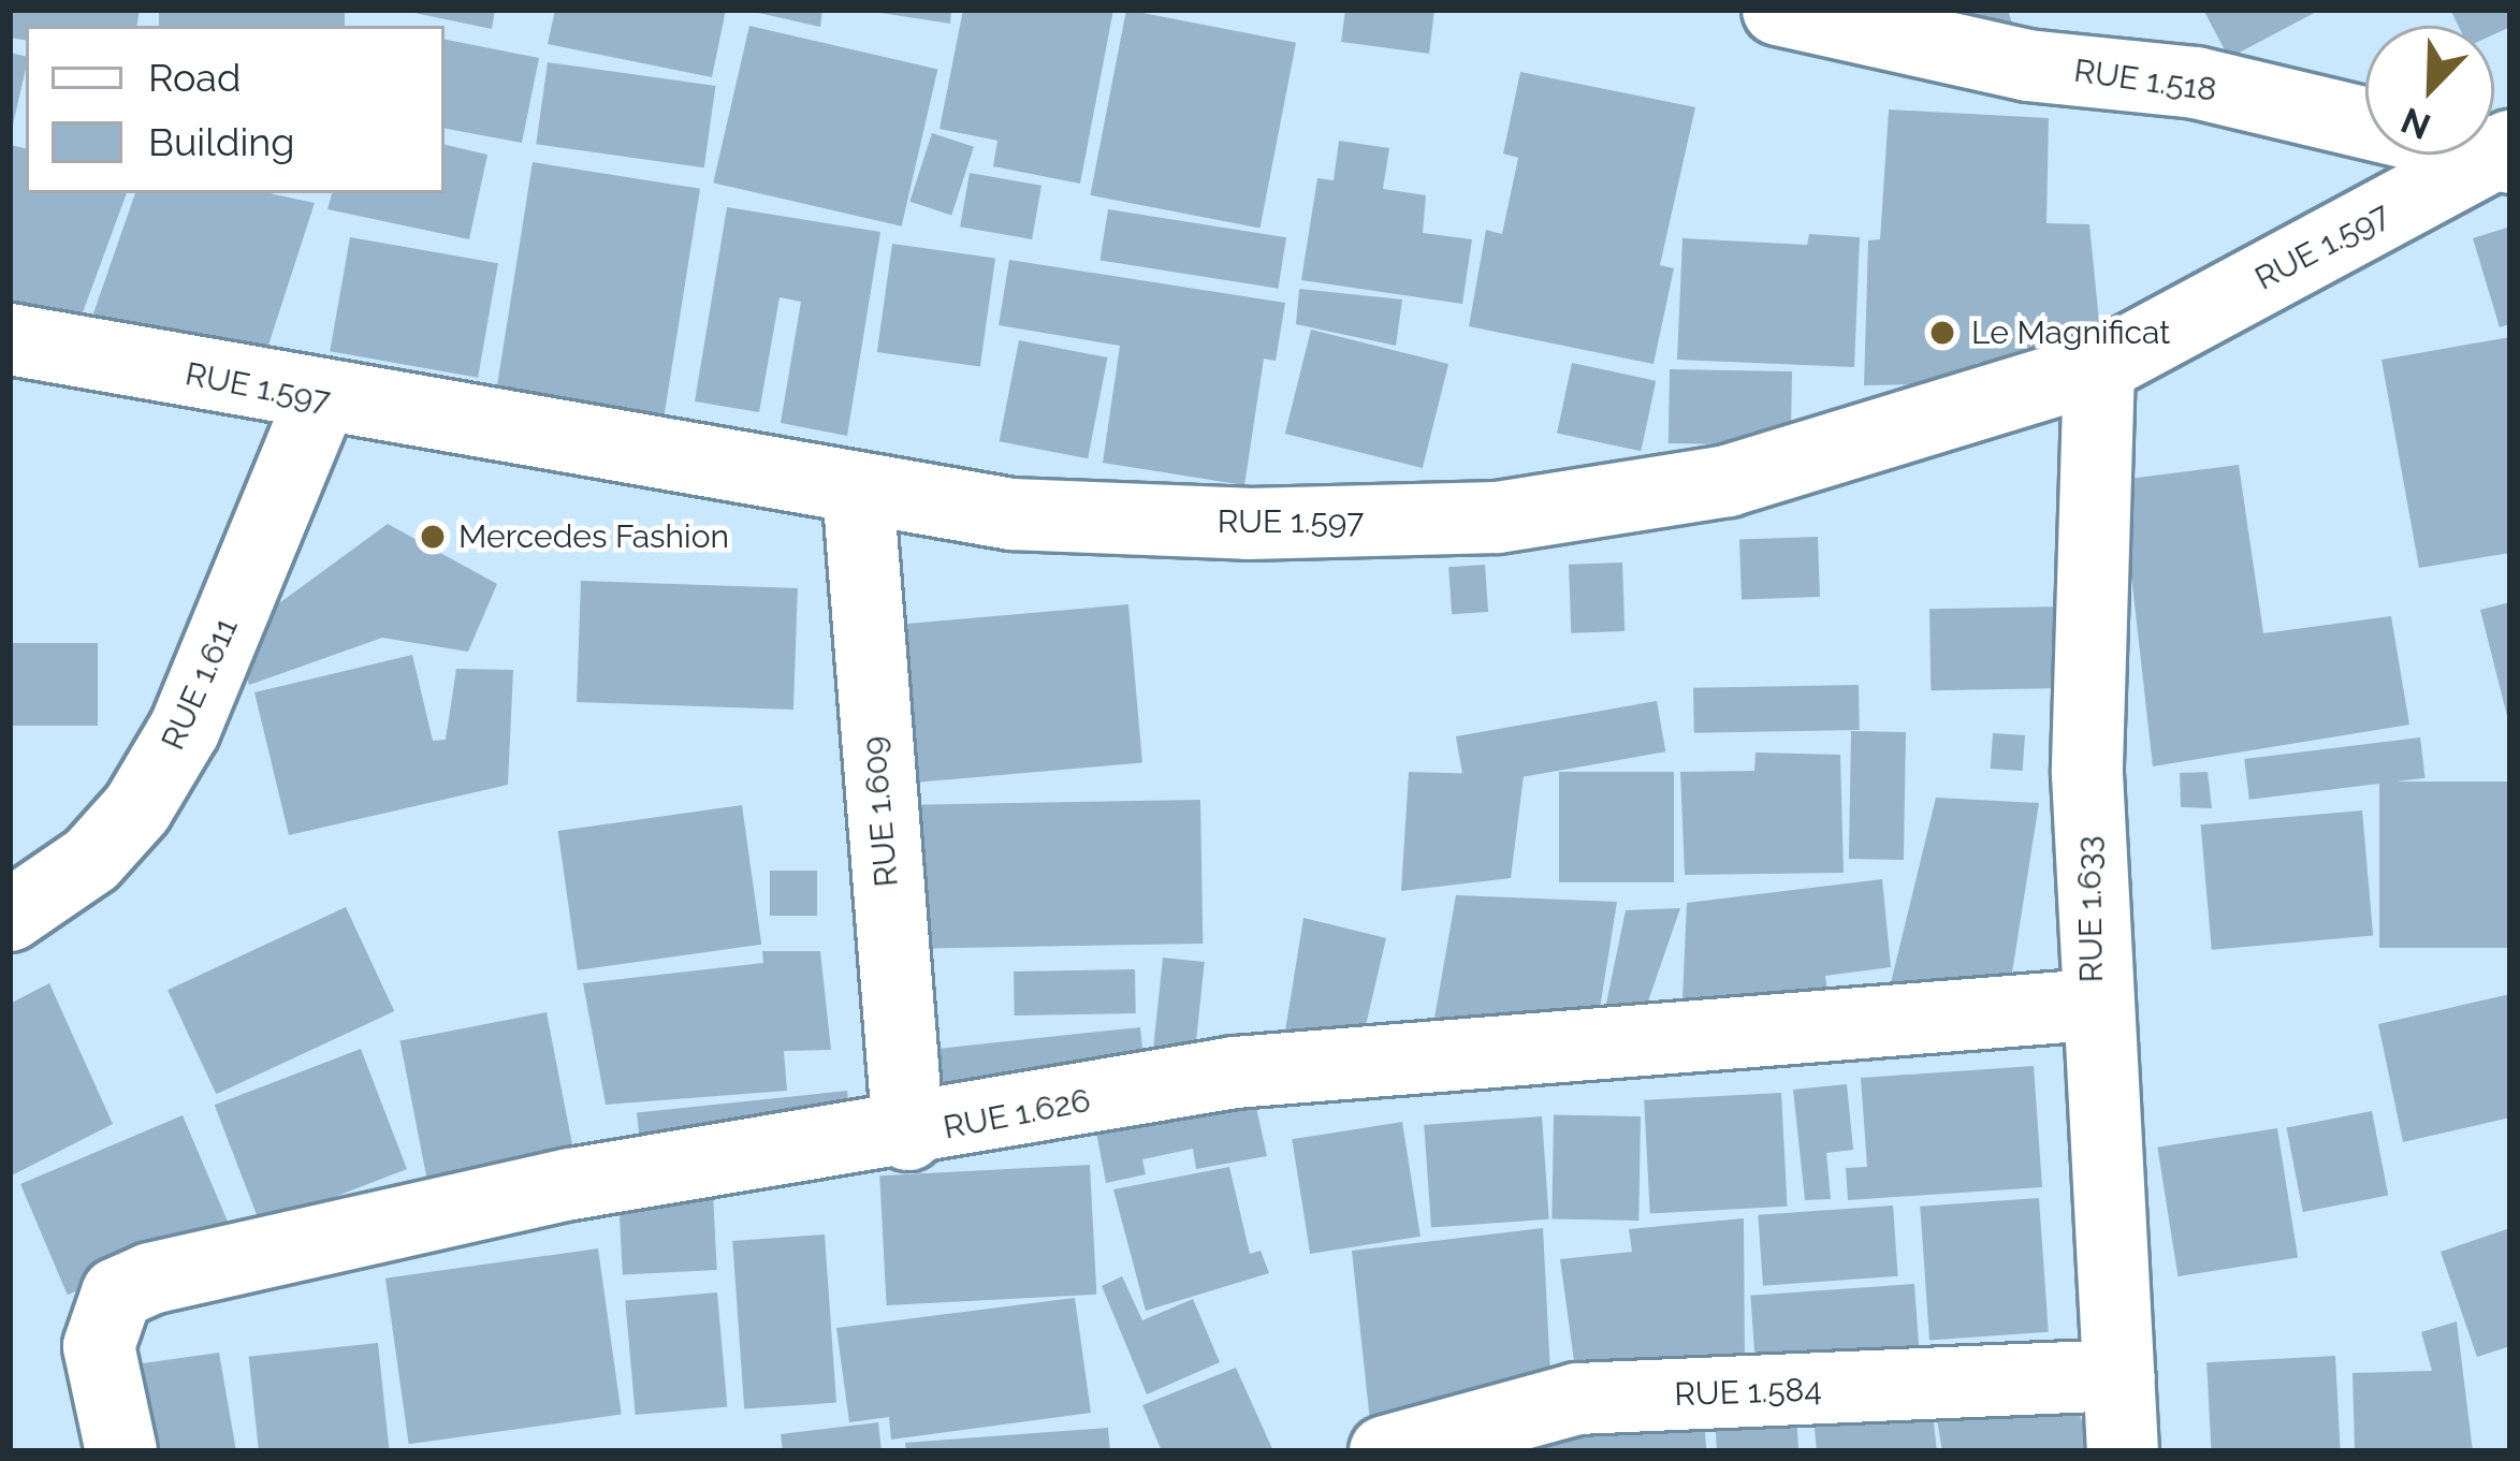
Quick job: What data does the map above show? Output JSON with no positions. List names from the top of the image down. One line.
{"streets":{"street":["RUE 1.518","RUE 1.597","RUE 1.611","RUE 1.609","RUE 1.633","RUE 1.626","RUE 1.584"]},"crossings":[["RUE 1.518","RUE 1.597"],["RUE 1.597","RUE 1.611"],["RUE 1.597","RUE 1.609"],["RUE 1.597","RUE 1.633"],["RUE 1.609","RUE 1.626"],["RUE 1.633","RUE 1.626"],["RUE 1.633","RUE 1.584"]],"places":["Le Magnificat","Mercedes Fashion"],"legend":["Road","Building"],"north":"bottom left"}
